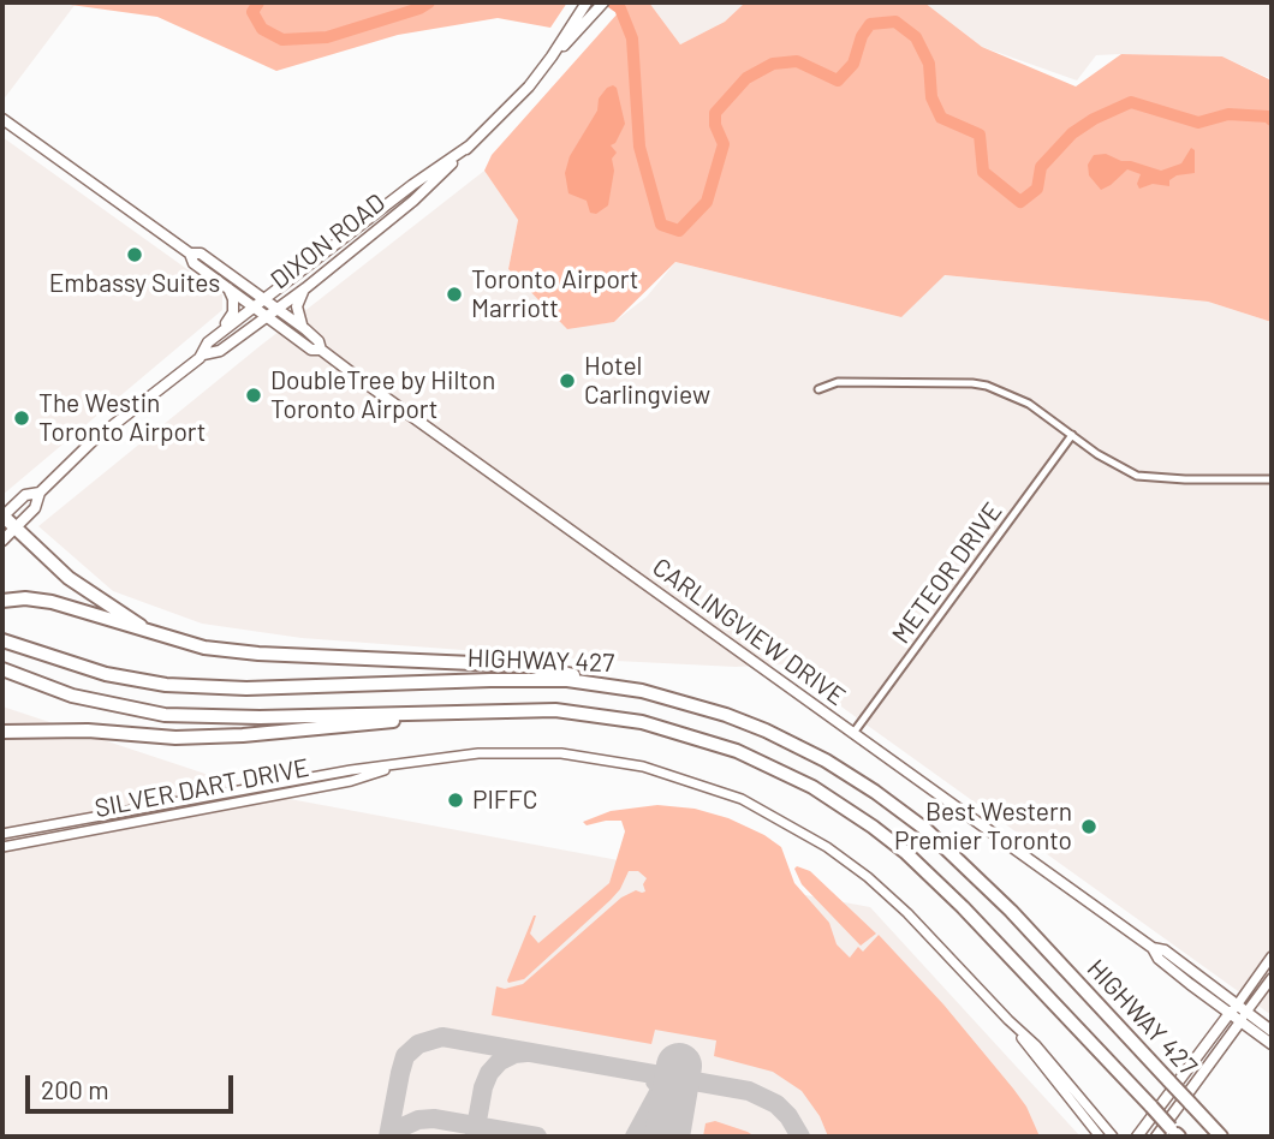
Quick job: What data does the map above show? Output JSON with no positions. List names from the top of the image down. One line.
{"streets":{"highway":["HIGHWAY 427"],"main road":["DIXON ROAD","CARLINGVIEW DRIVE"],"street":["METEOR DRIVE","SILVER DART DRIVE"]},"crossings":[["DIXON ROAD","CARLINGVIEW DRIVE"],["METEOR DRIVE","CARLINGVIEW DRIVE"]],"places":["Embassy Suites","Toronto Airport Marriott","Hotel Carlingview","DoubleTree by Hilton Toronto Airport","The Westin Toronto Airport","PIFFC","Best Western Premier Toronto"],"scale_bar":"200 m"}
